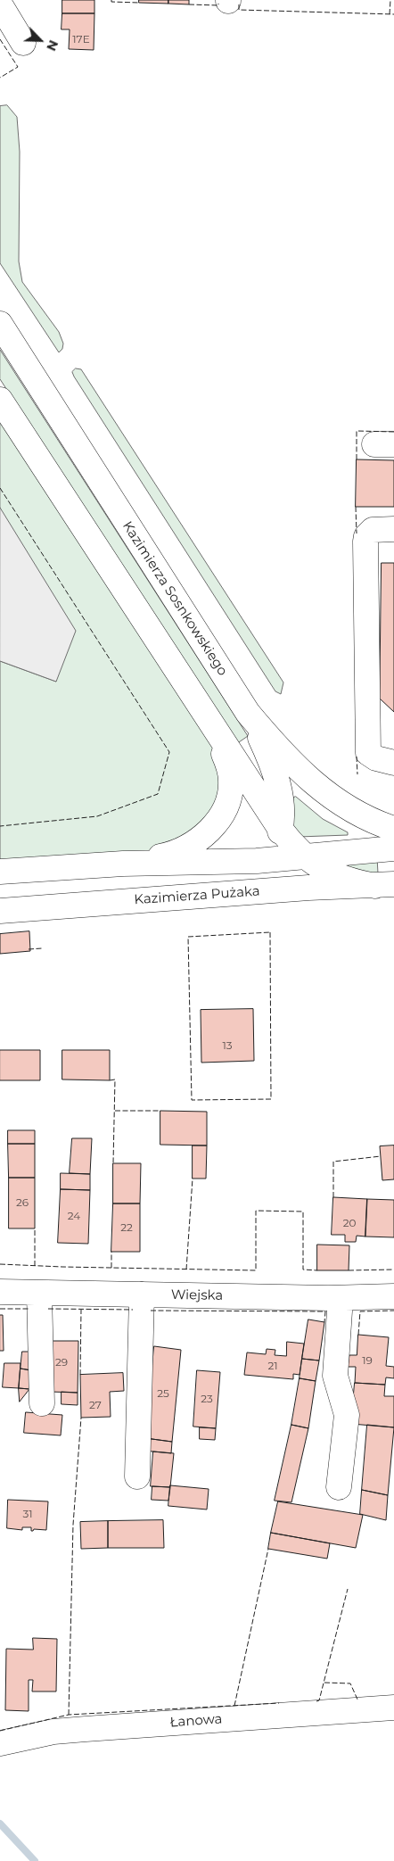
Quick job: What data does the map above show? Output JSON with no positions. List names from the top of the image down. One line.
{"streets":{"street":["Kazimierza Sosnkowskiego","Kazimierza Pużaka","Wiejska","Łanowa"]},"house_numbers":["17E","13","26","24","20","22","19","29","21","25","23","27","31"],"north":"bottom right"}
